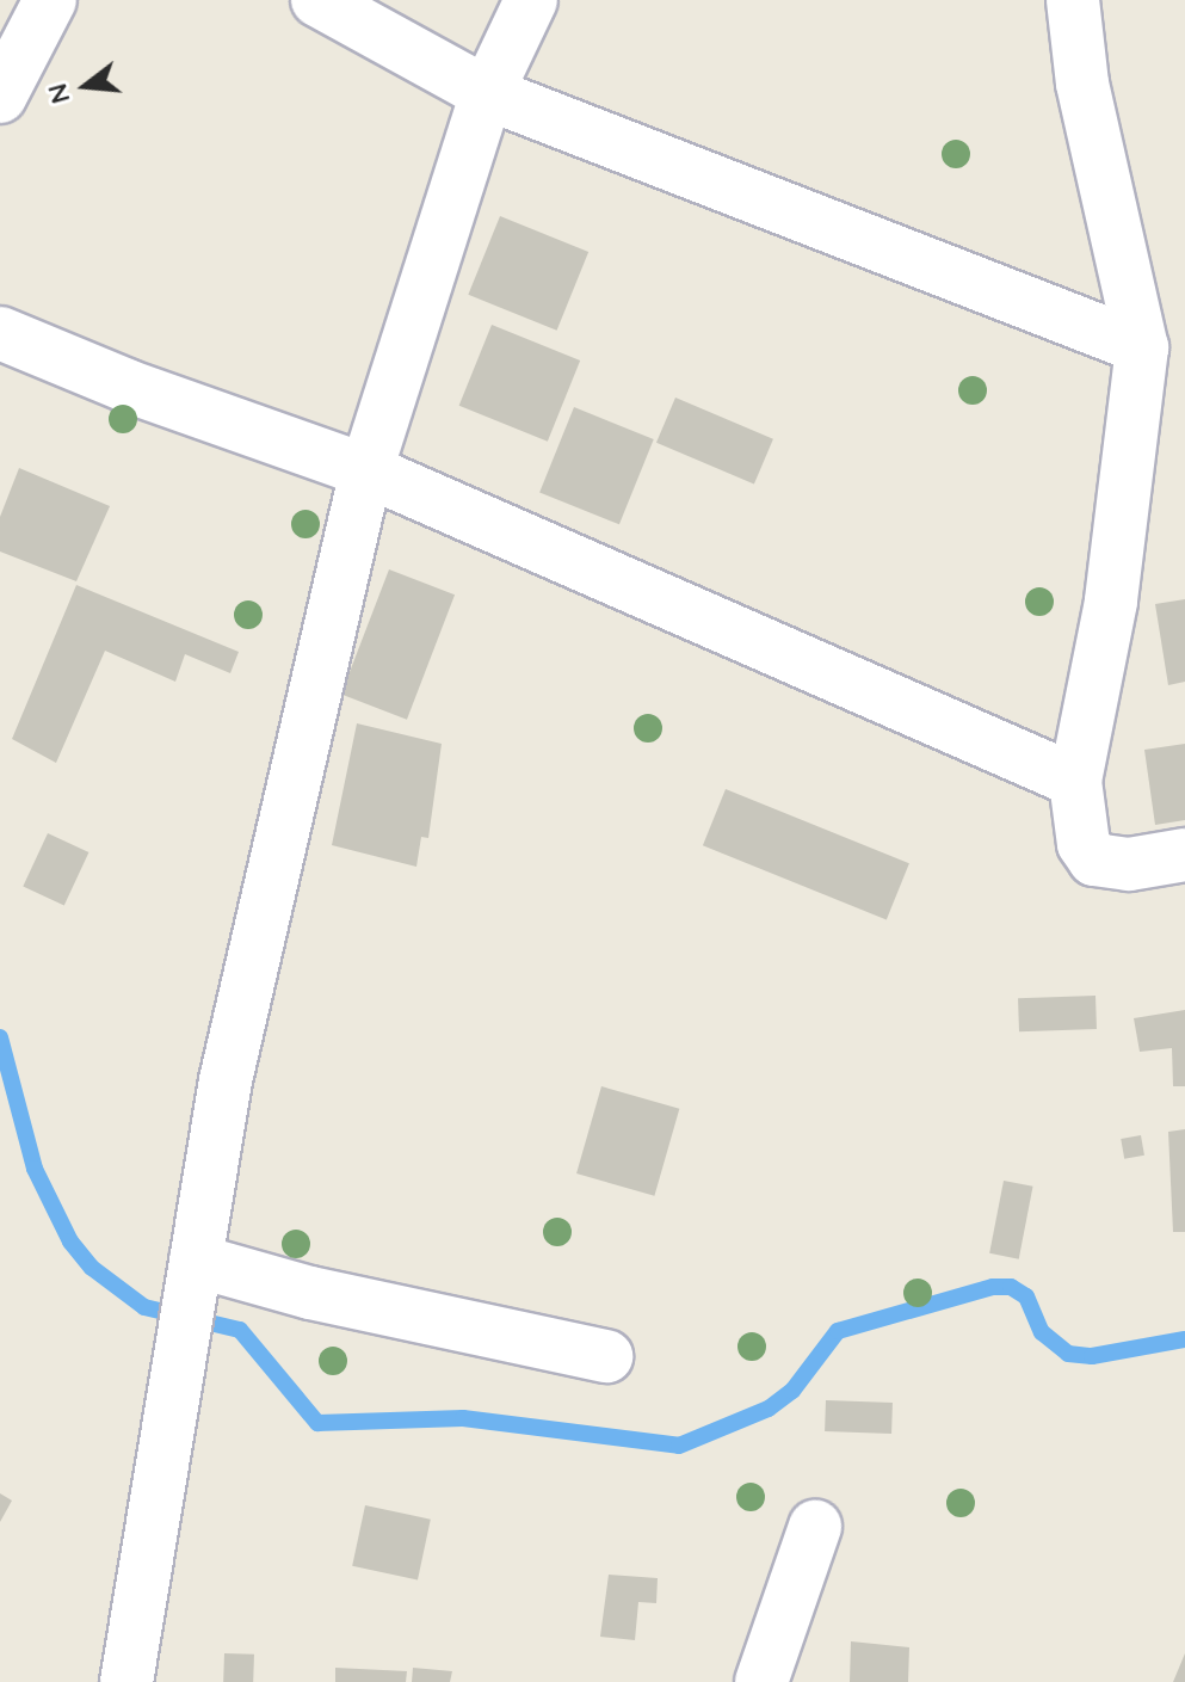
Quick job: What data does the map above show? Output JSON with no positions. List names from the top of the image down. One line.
{"north":"left"}
